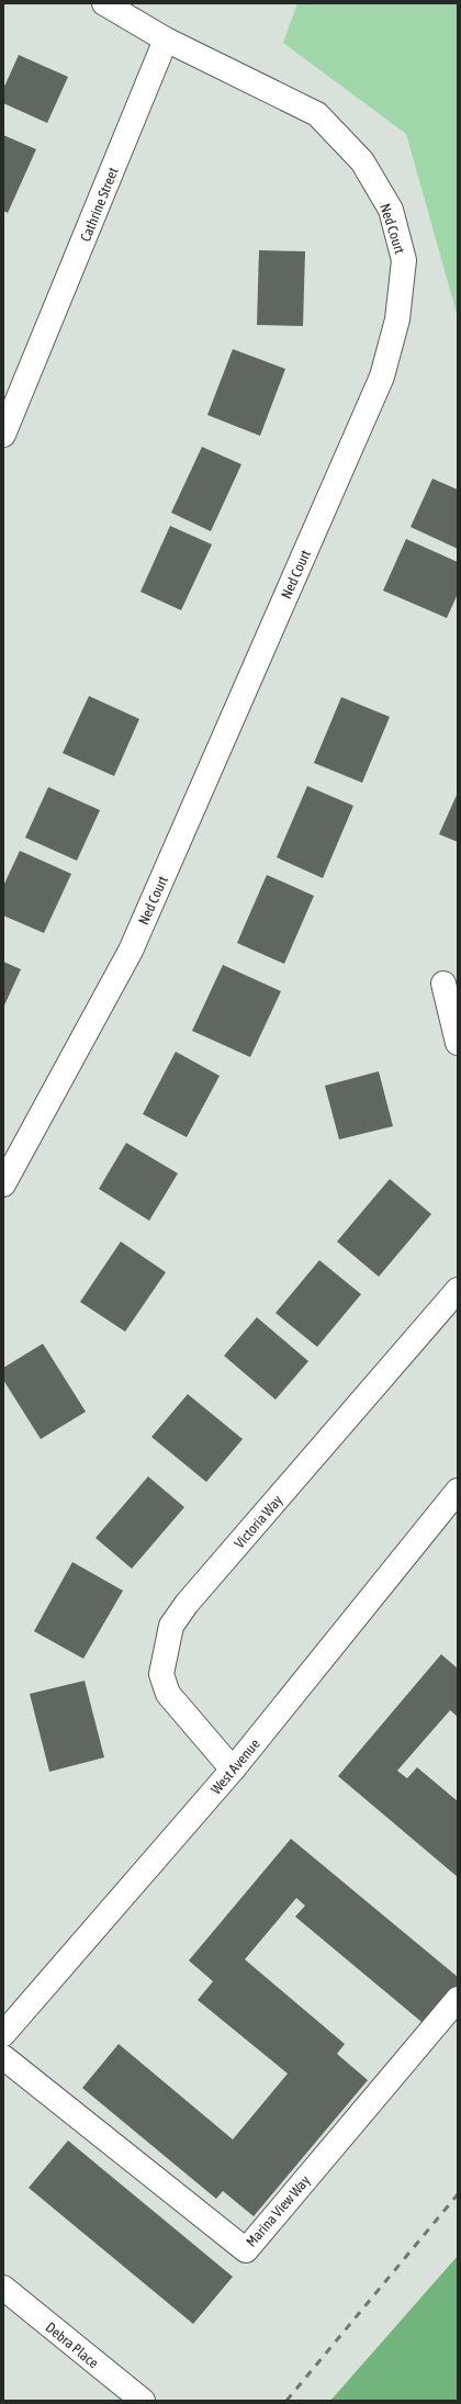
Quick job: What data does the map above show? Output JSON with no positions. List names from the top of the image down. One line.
{"streets":{"street":["Cathrine Street","Ned Court","Victoria Way","West Avenue","Marina View Way","Debra Place"]},"crossings":[["Cathrine Street","Ned Court"],["Victoria Way","West Avenue"]]}
